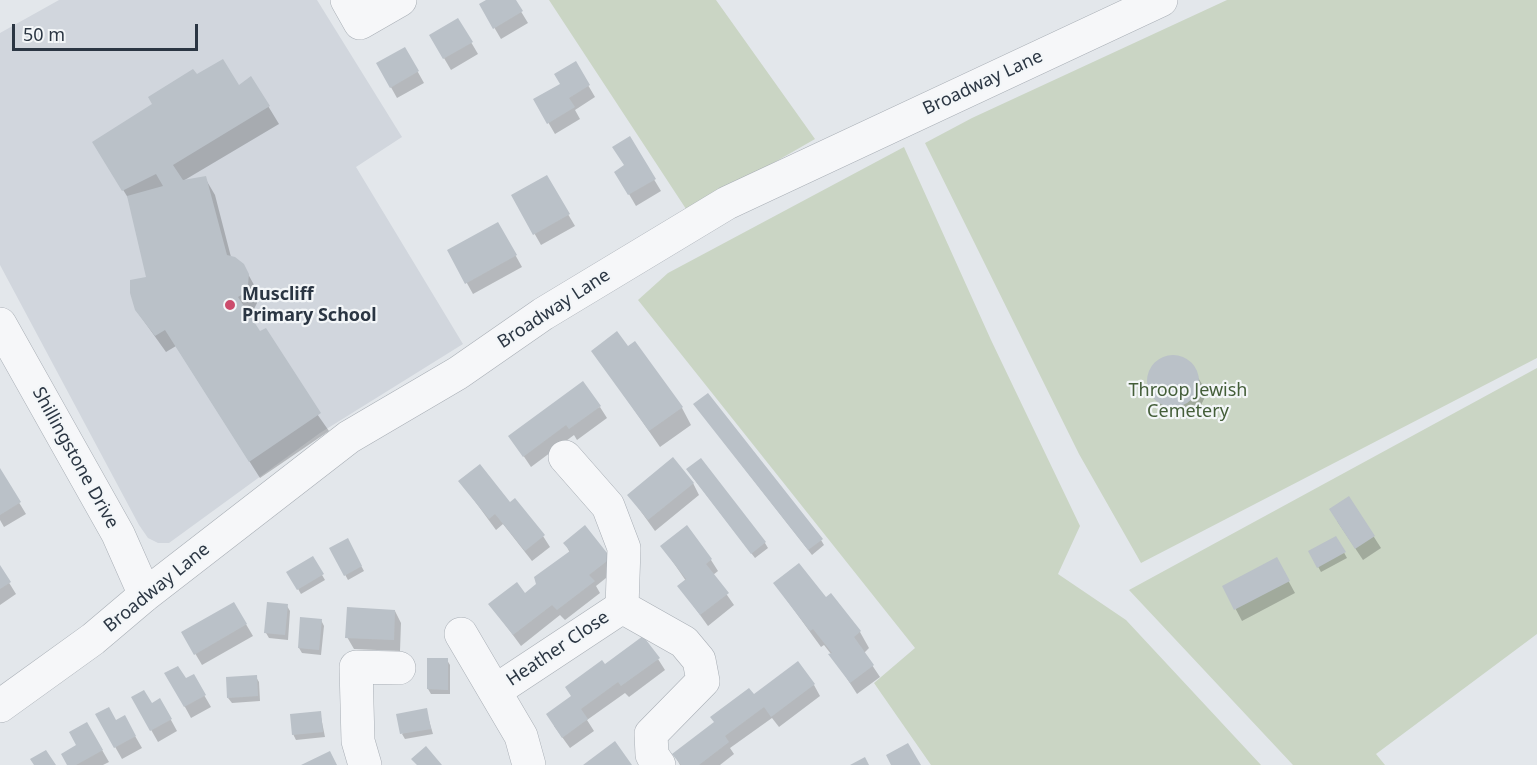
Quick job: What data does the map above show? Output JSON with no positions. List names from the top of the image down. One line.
{"streets":{"street":["Broadway Lane","Shillingstone Drive","Heather Close"]},"crossings":[["Broadway Lane","Shillingstone Drive"]],"parks":["Throop Jewish Cemetery"],"places":["Muscliff Primary School"],"scale_bar":"50 m"}
